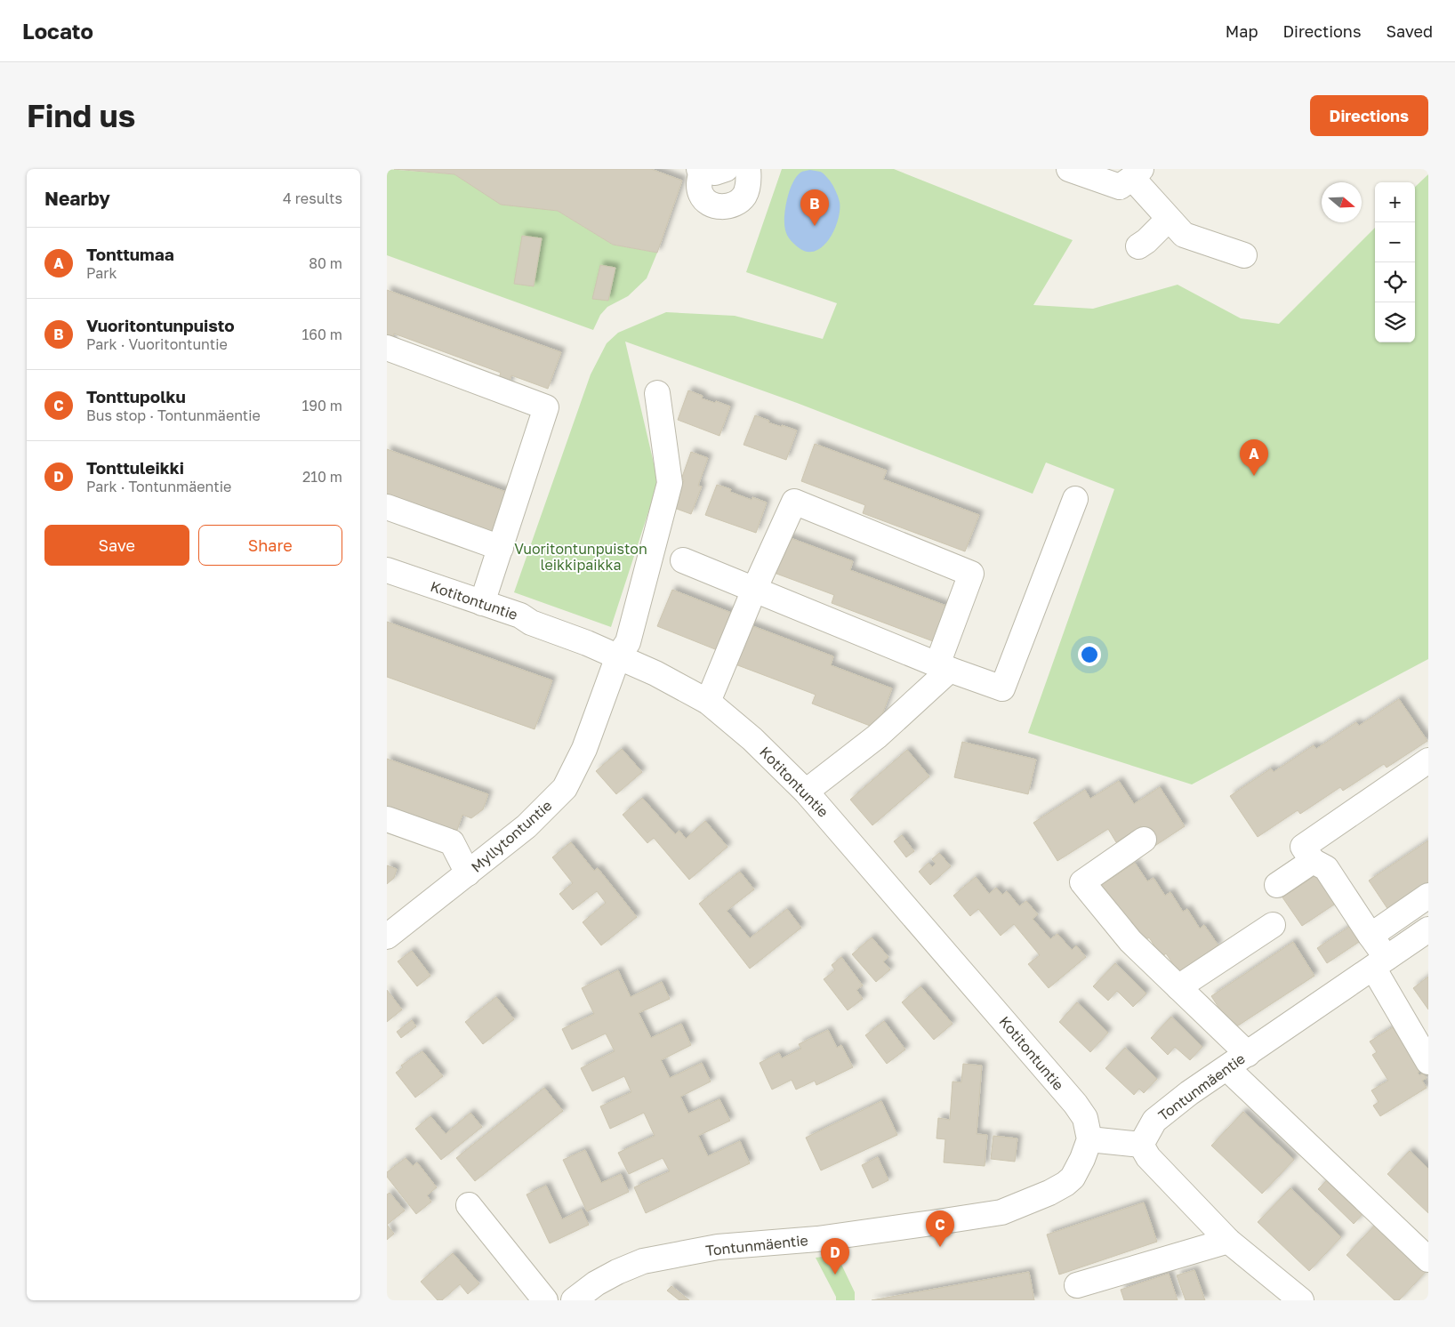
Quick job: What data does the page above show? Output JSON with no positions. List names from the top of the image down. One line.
{"streets":{"street":["Kotitontuntie","Myllytontuntie","Tontunmäentie"]},"crossings":[["Kotitontuntie","Myllytontuntie"],["Kotitontuntie","Tontunmäentie"]],"parks":["Vuoritontunpuiston leikkipaikka"],"north":"right","page":{"header":"Locato","nav":["Map","Directions","Saved"],"buttons":["Directions",["Save","Share"]],"title":"Find us","heading":["Nearby","4 results"],"map_buttons":["+","−"],"pins":["B","A","C","D"],"list":[{"mark":"A","name":"Tonttumaa","note":"Park","value":"80 m"},{"mark":"B","name":"Vuoritontunpuisto","note":"Park · Vuoritontuntie","value":"160 m"},{"mark":"C","name":"Tonttupolku","note":"Bus stop · Tontunmäentie","value":"190 m"},{"mark":"D","name":"Tonttuleikki","note":"Park · Tontunmäentie","value":"210 m"}]}}
